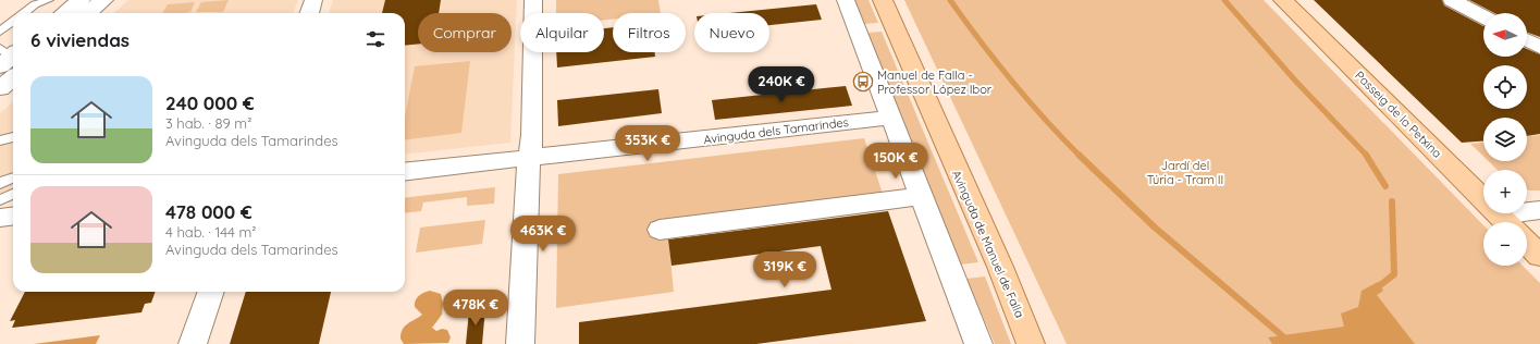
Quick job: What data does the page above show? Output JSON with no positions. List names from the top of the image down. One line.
{"streets":{"main road":["Passeig de la Petxina","Avinguda de Manuel de Falla"],"street":["Avinguda dels Tamarindes"]},"parks":["Jardí del Túria - Tram II"],"places":{"bus stop":["Manuel de Falla - Professor López Ibor"]},"north":"left","page":{"map_buttons":["+","−"],"chip":["Comprar","Alquilar","Filtros","Nuevo"],"heading":"6 viviendas","list":[{"name":"240 000 €","note":"3 hab. · 89 m² · Avinguda dels Tamarindes"},{"name":"478 000 €","note":"4 hab. · 144 m² · Avinguda dels Tamarindes"}],"price":["240K €","353K €","150K €","463K €","319K €","478K €"]}}
